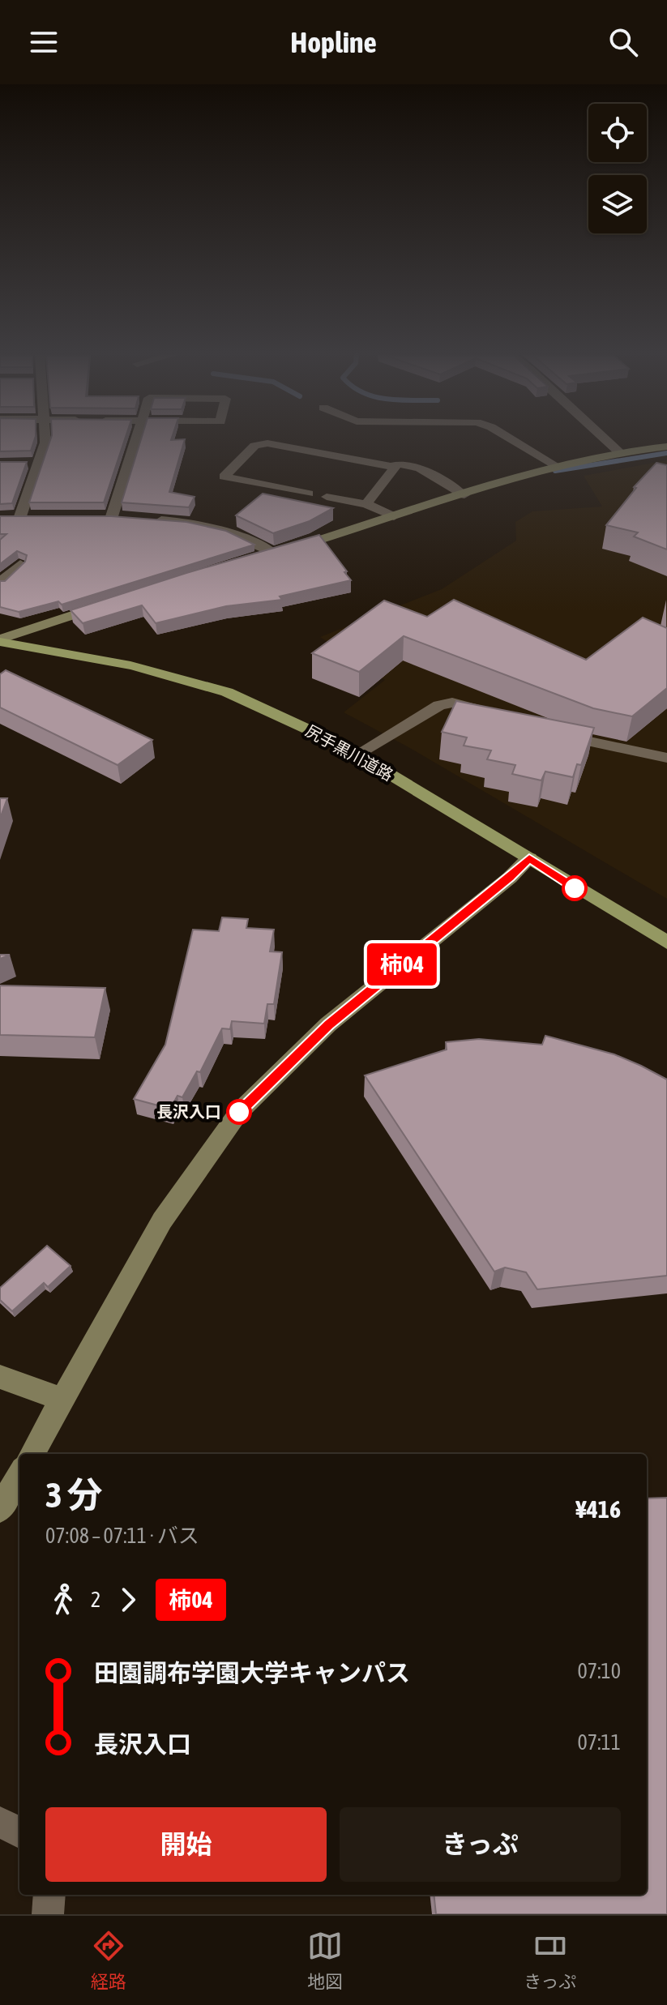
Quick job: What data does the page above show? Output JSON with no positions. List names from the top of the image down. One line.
{"streets":{"main road":["尻手黒川道路"]},"places":["長沢入口"],"lines":["bus line 柿04"],"page":{"header":"Hopline","on_map":"柿04","heading":["3 分","07:08 – 07:11 · バス","¥416"],"legs":["2","柿04"],"list":[{"name":"田園調布学園大学キャンパス","value":"07:10"},{"name":"長沢入口","value":"07:11"}],"buttons":["開始","きっぷ"],"tabs":["経路","地図","きっぷ"]}}
